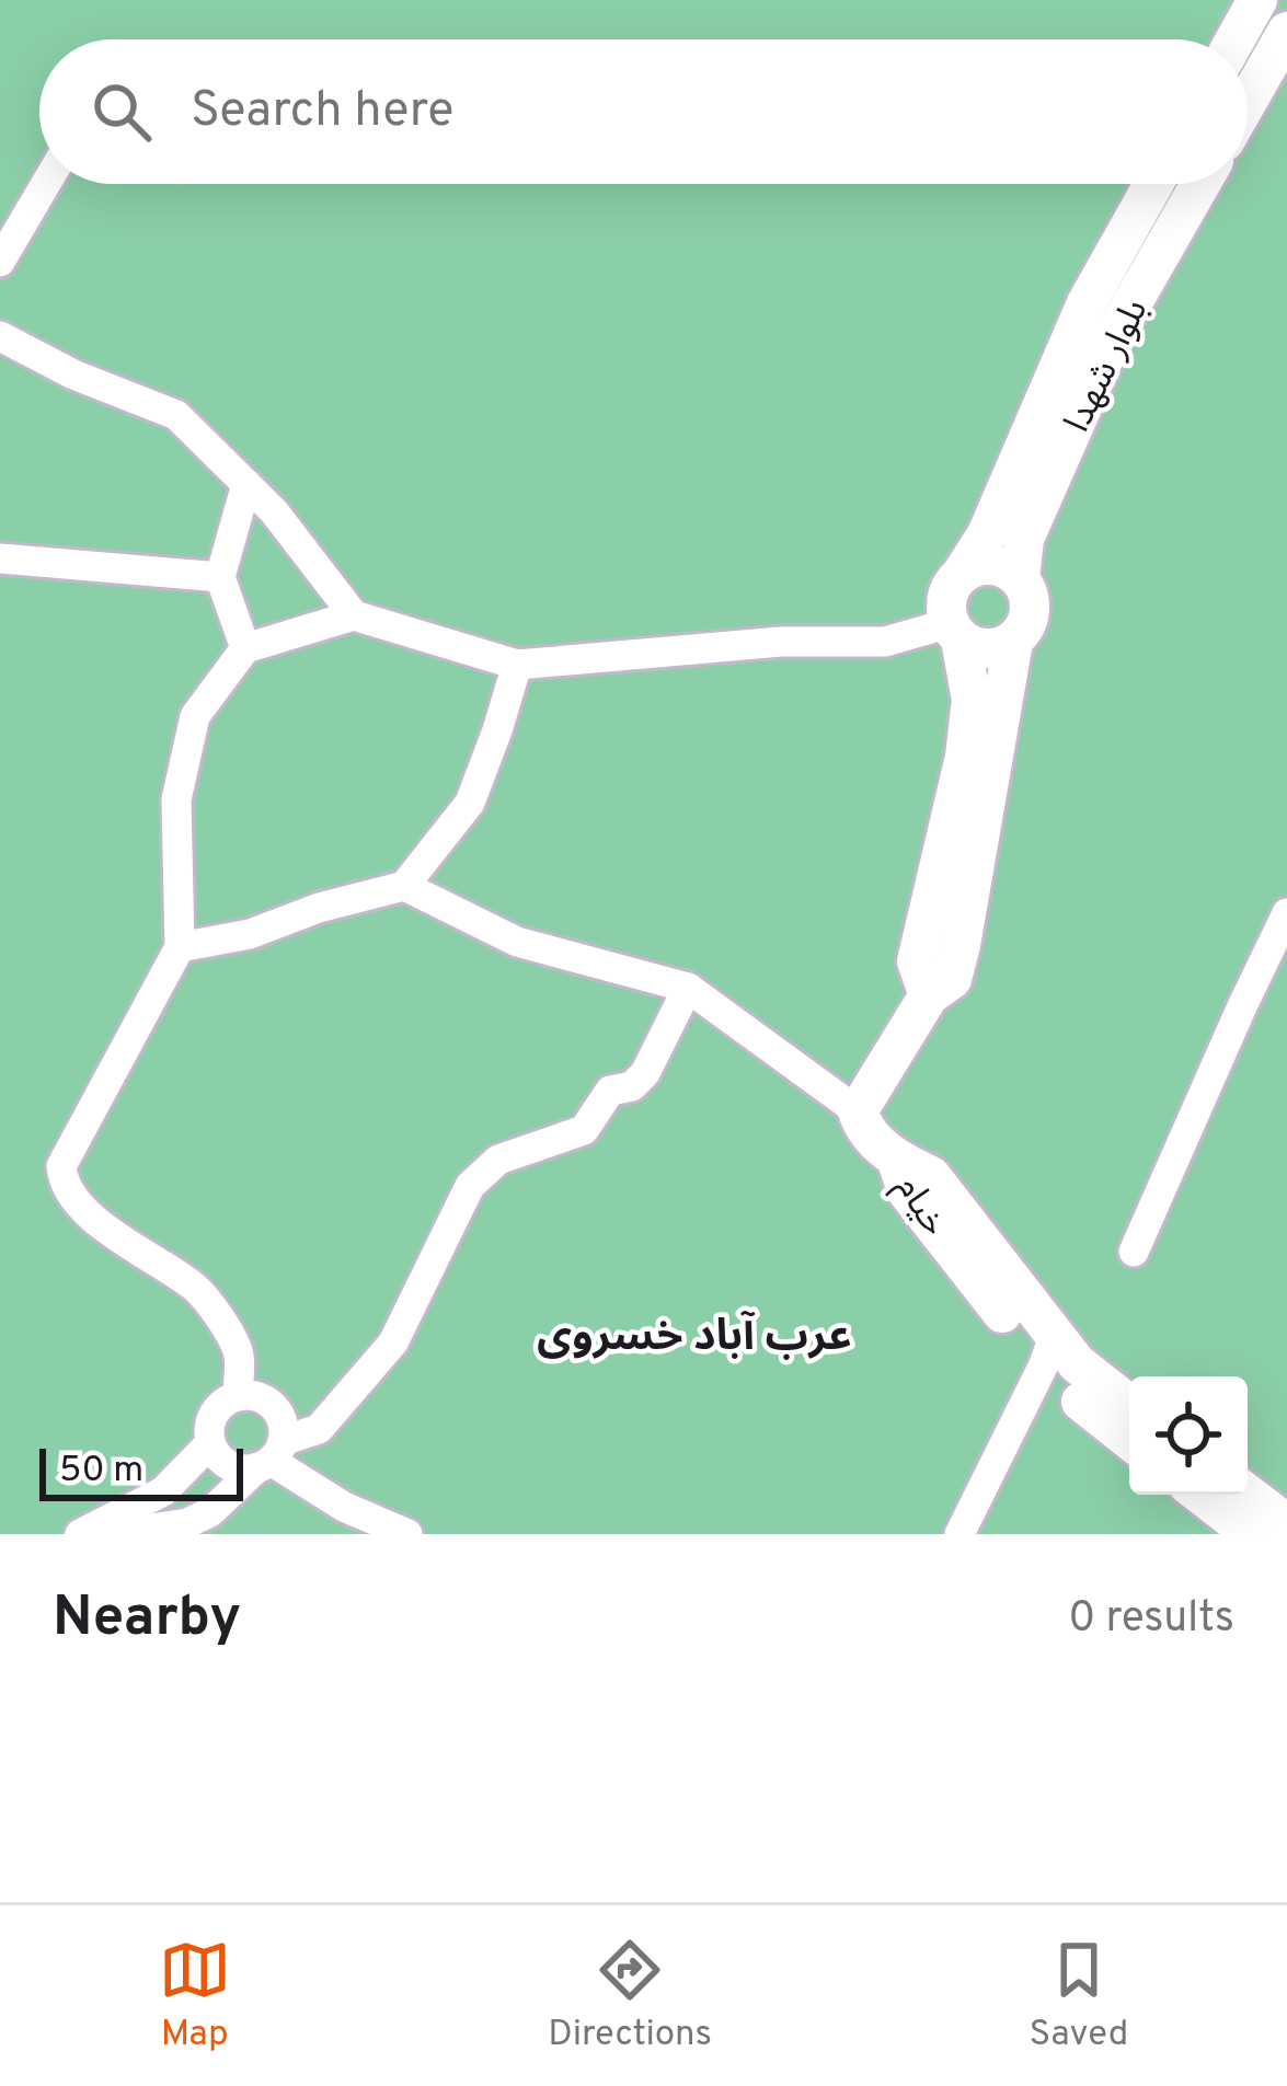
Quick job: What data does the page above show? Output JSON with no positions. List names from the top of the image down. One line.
{"streets":{"street":["بلوار شهدا","خیام"]},"districts":["عرب آباد خسروی"],"scale_bar":"50 m","page":{"search":"Search here","scale":"50 m","heading":["Nearby","0 results"],"nav":["Map","Directions","Saved"]}}
